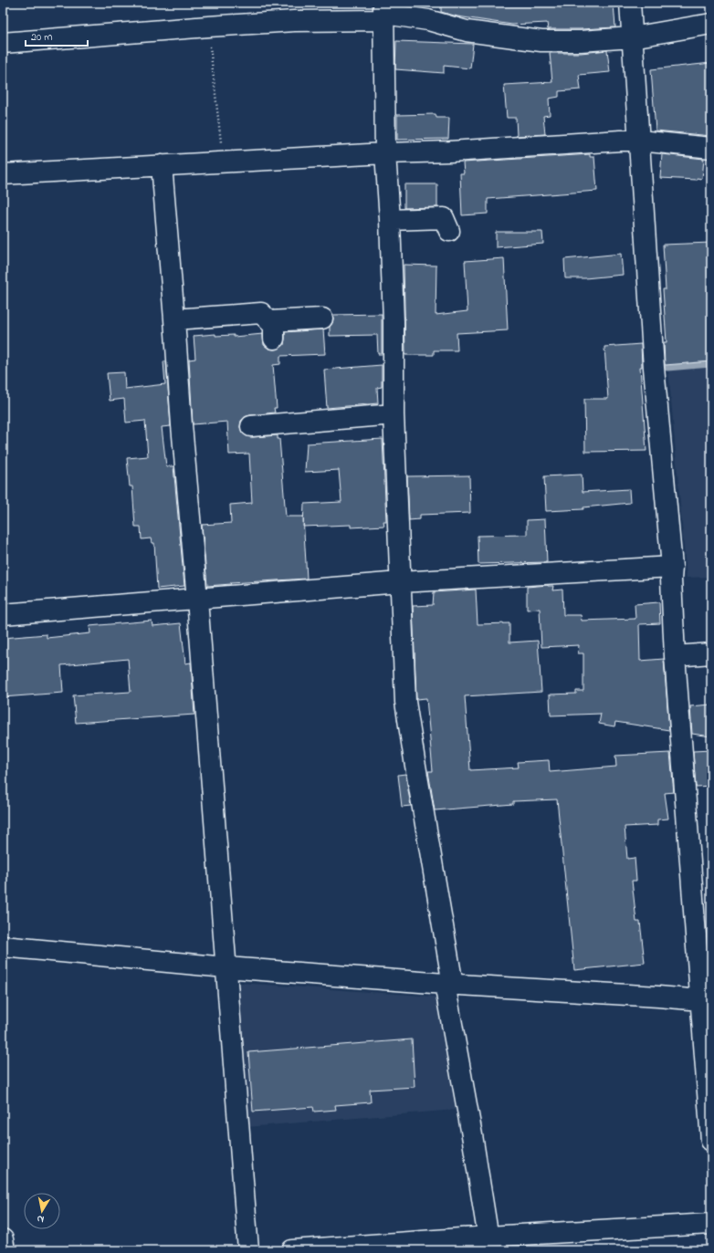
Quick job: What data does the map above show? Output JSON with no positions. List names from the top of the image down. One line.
{"scale_bar":"20 m","north":"bottom"}
